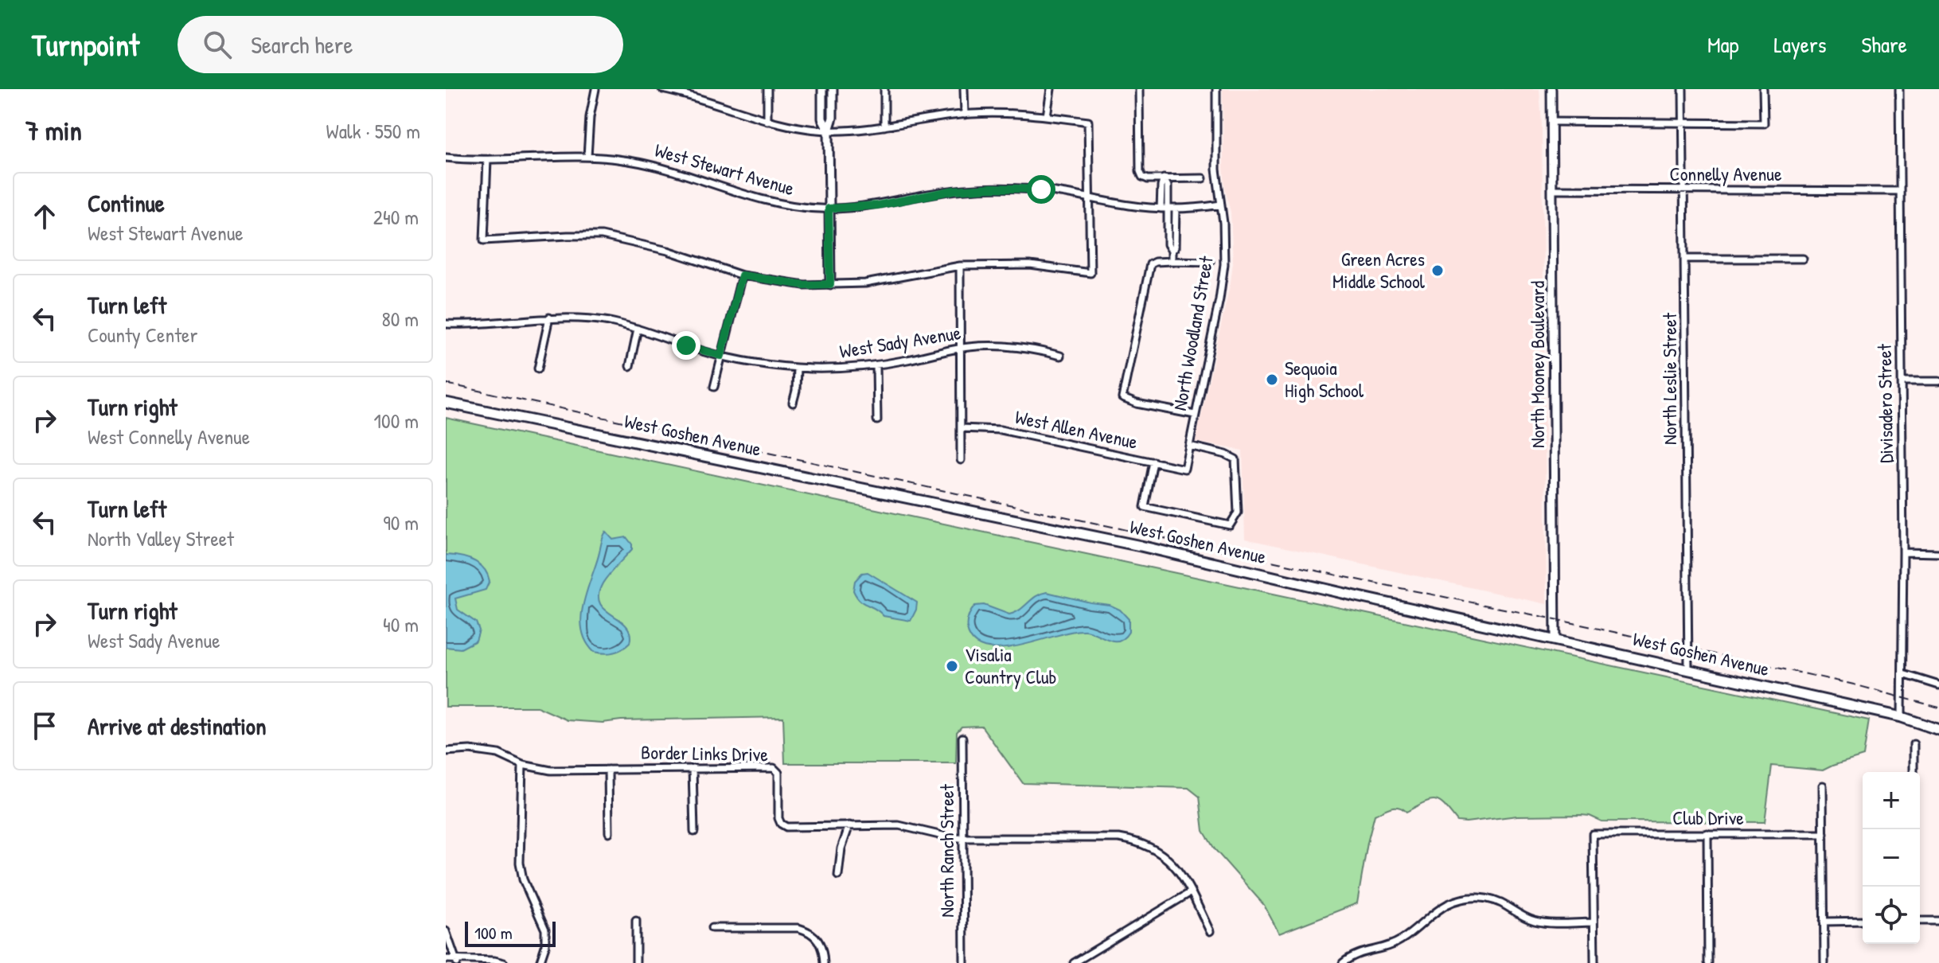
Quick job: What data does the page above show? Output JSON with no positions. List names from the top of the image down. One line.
{"streets":{"main road":["West Goshen Avenue"],"street":["West Stewart Avenue","Connelly Avenue","North Woodland Street","West Sady Avenue","North Mooney Boulevard","North Leslie Street","Divisadero Street","West Allen Avenue","Border Links Drive","Club Drive","North Ranch Street"]},"crossings":[["West Stewart Avenue","North Woodland Street"],["Connelly Avenue","North Mooney Boulevard"],["Connelly Avenue","North Leslie Street"],["Connelly Avenue","Divisadero Street"],["North Woodland Street","West Allen Avenue"],["North Mooney Boulevard","West Goshen Avenue"],["North Leslie Street","West Goshen Avenue"],["Divisadero Street","West Goshen Avenue"],["Border Links Drive","North Ranch Street"]],"places":["Green Acres Middle School","Sequoia High School","Visalia Country Club"],"scale_bar":"100 m","page":{"header":"Turnpoint","search":"Search here","nav":["Map","Layers","Share"],"heading":["7 min","Walk · 550 m"],"list":[["Continue","West Stewart Avenue","240 m"],["Turn left","County Center","80 m"],["Turn right","West Connelly Avenue","100 m"],["Turn left","North Valley Street","90 m"],["Turn right","West Sady Avenue","40 m"],"Arrive at destination"],"map_buttons":["+","−"],"scale":"100 m"}}
